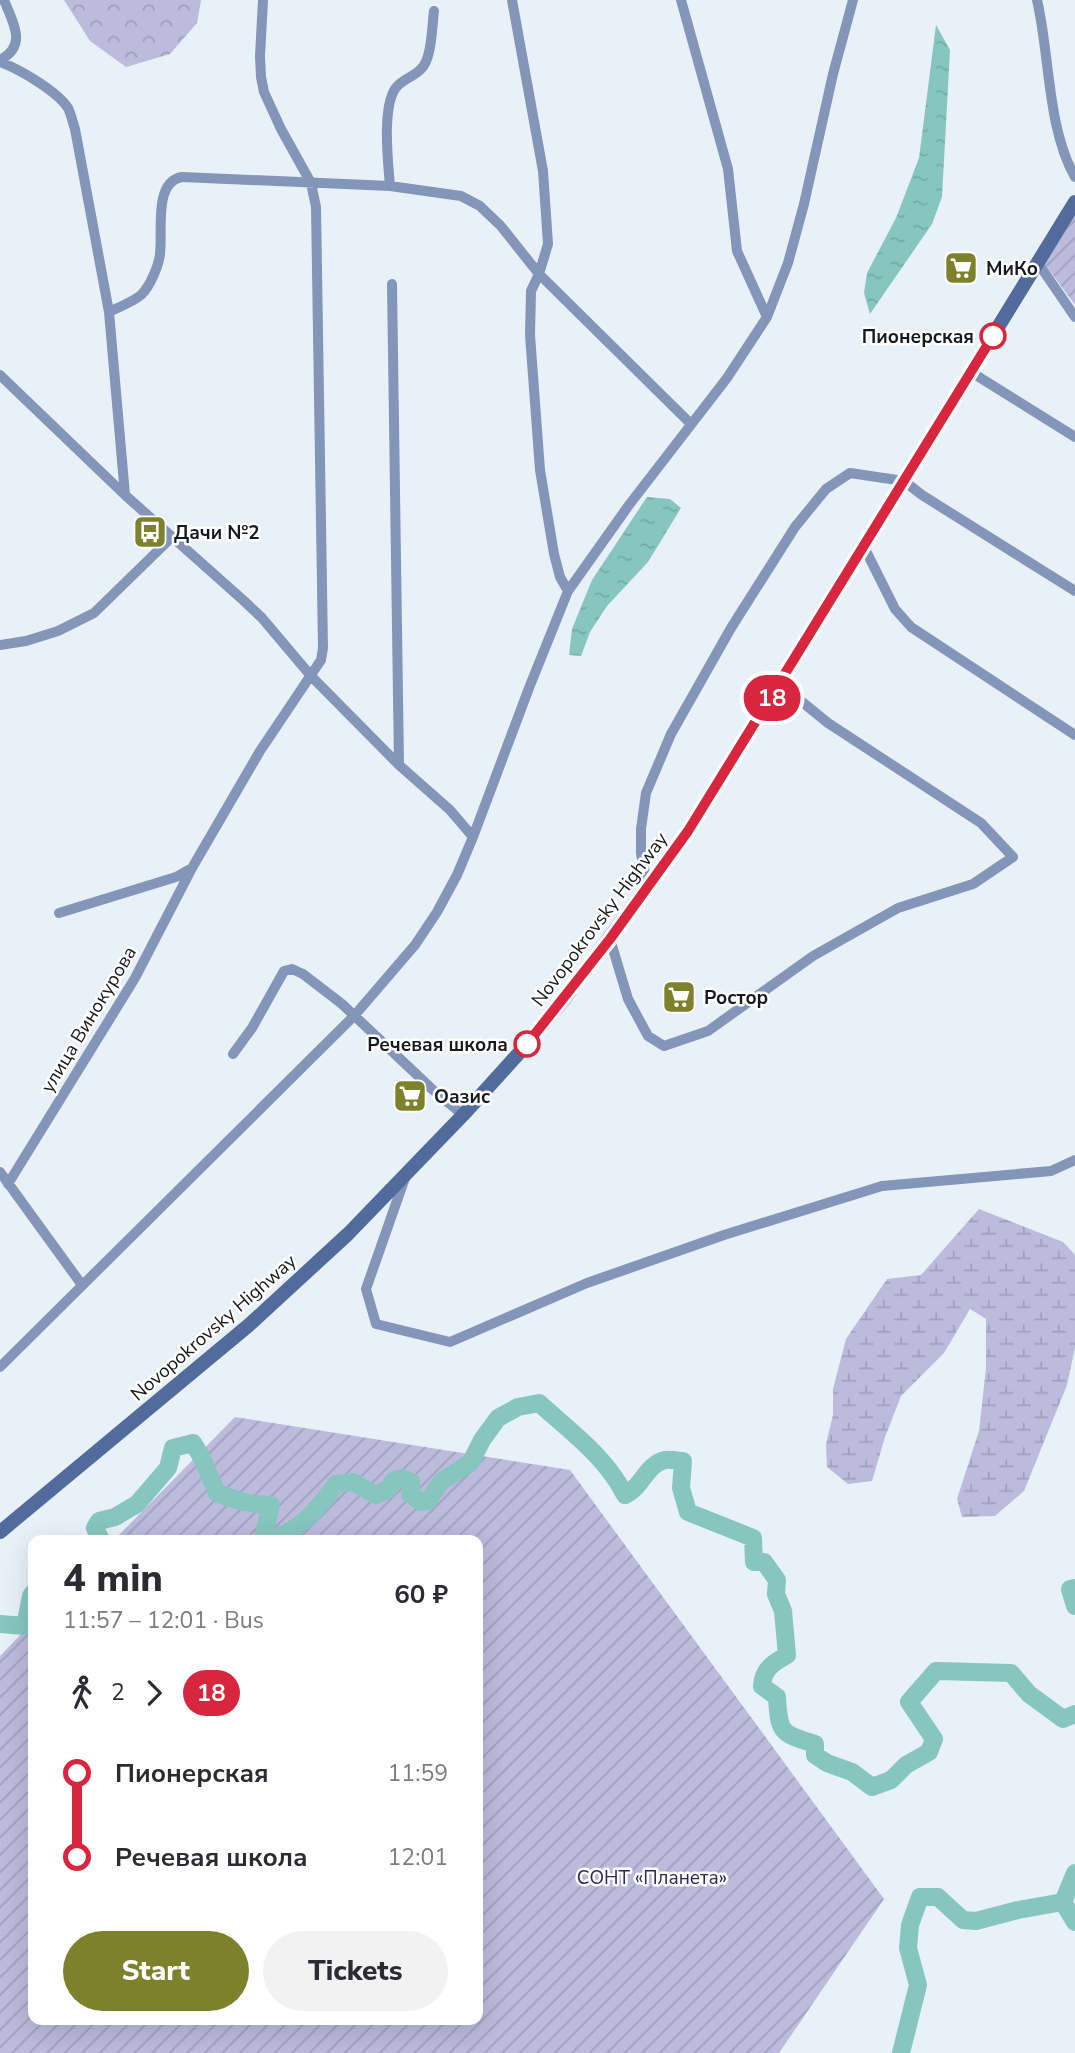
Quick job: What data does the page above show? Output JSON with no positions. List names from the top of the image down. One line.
{"streets":{"main road":["Novopokrovsky Highway"],"street":["улица Винокурова"]},"parks":["СОНТ «Планета»"],"places":{"supermarket":["МиКо","Ростор","Оазис"],"other":["Пионерская","Речевая школа"],"bus stop":["Дачи №2"]},"lines":["bus line 18"],"page":{"on_map":"18","heading":["4 min","11:57 – 12:01 · Bus","60 ₽"],"legs":["2","18"],"list":[{"name":"Пионерская","value":"11:59"},{"name":"Речевая школа","value":"12:01"}],"buttons":["Start","Tickets"]}}
